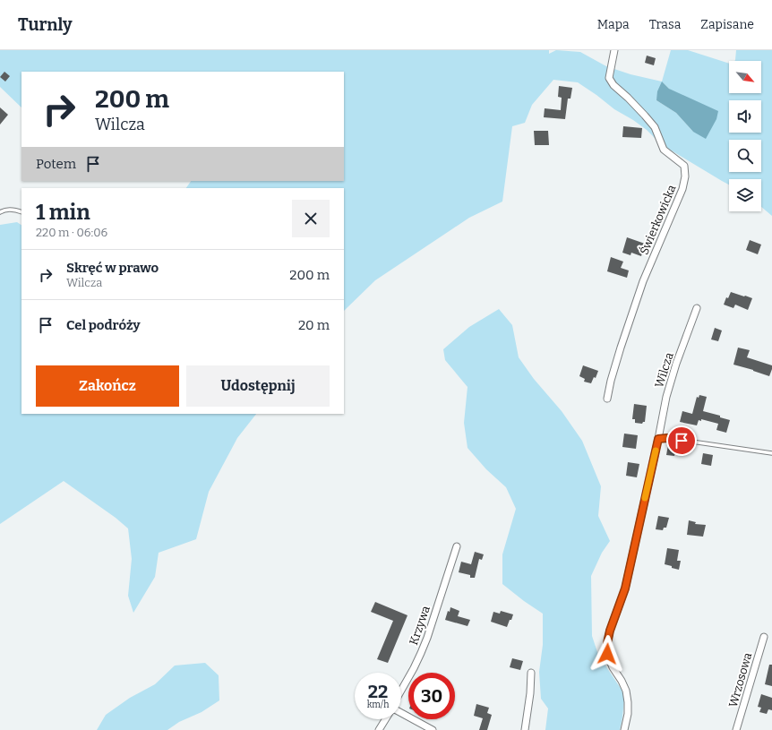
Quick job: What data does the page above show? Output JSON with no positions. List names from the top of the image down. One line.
{"streets":{"street":["Świerkowicka","Wilcza","Krzywa","Wrzosowa"]},"north":"bottom right","page":{"header":"Turnly","nav":["Mapa","Trasa","Zapisane"],"turn":["200 m","Wilcza"],"then":"Potem","heading":["1 min","220 m · 06:06"],"list":[{"name":"Skręć w prawo","note":"Wilcza","value":"200 m"},{"name":"Cel podróży","value":"20 m"}],"buttons":["Zakończ","Udostępnij"],"speed":"22 km/h","limit":"30"}}
